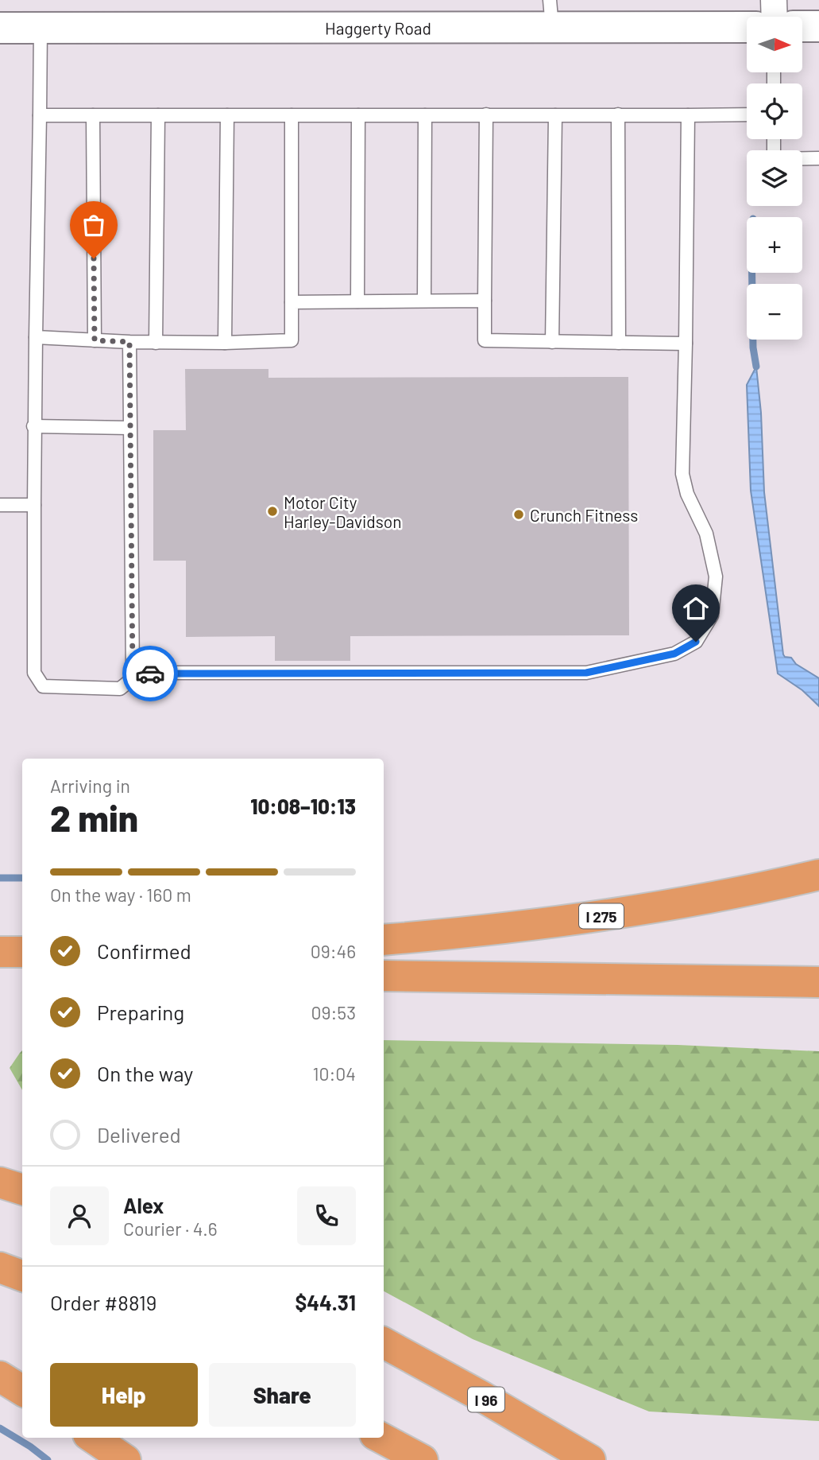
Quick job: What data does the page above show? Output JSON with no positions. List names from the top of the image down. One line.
{"streets":{"highway":["I 275","I 96"],"street":["Haggerty Road"]},"places":["Motor City Harley-Davidson","Crunch Fitness"],"north":"right","page":{"map_buttons":["+","−"],"heading":["2 min","Arriving in","10:08–10:13"],"panel":["Alex","Courier · 4.6","Order #8819","$44.31"],"bar":"On the way · 160 m","list":[["Confirmed","09:46"],["Preparing","09:53"],["On the way","10:04"],"Delivered"],"buttons":["Help","Share"]}}
